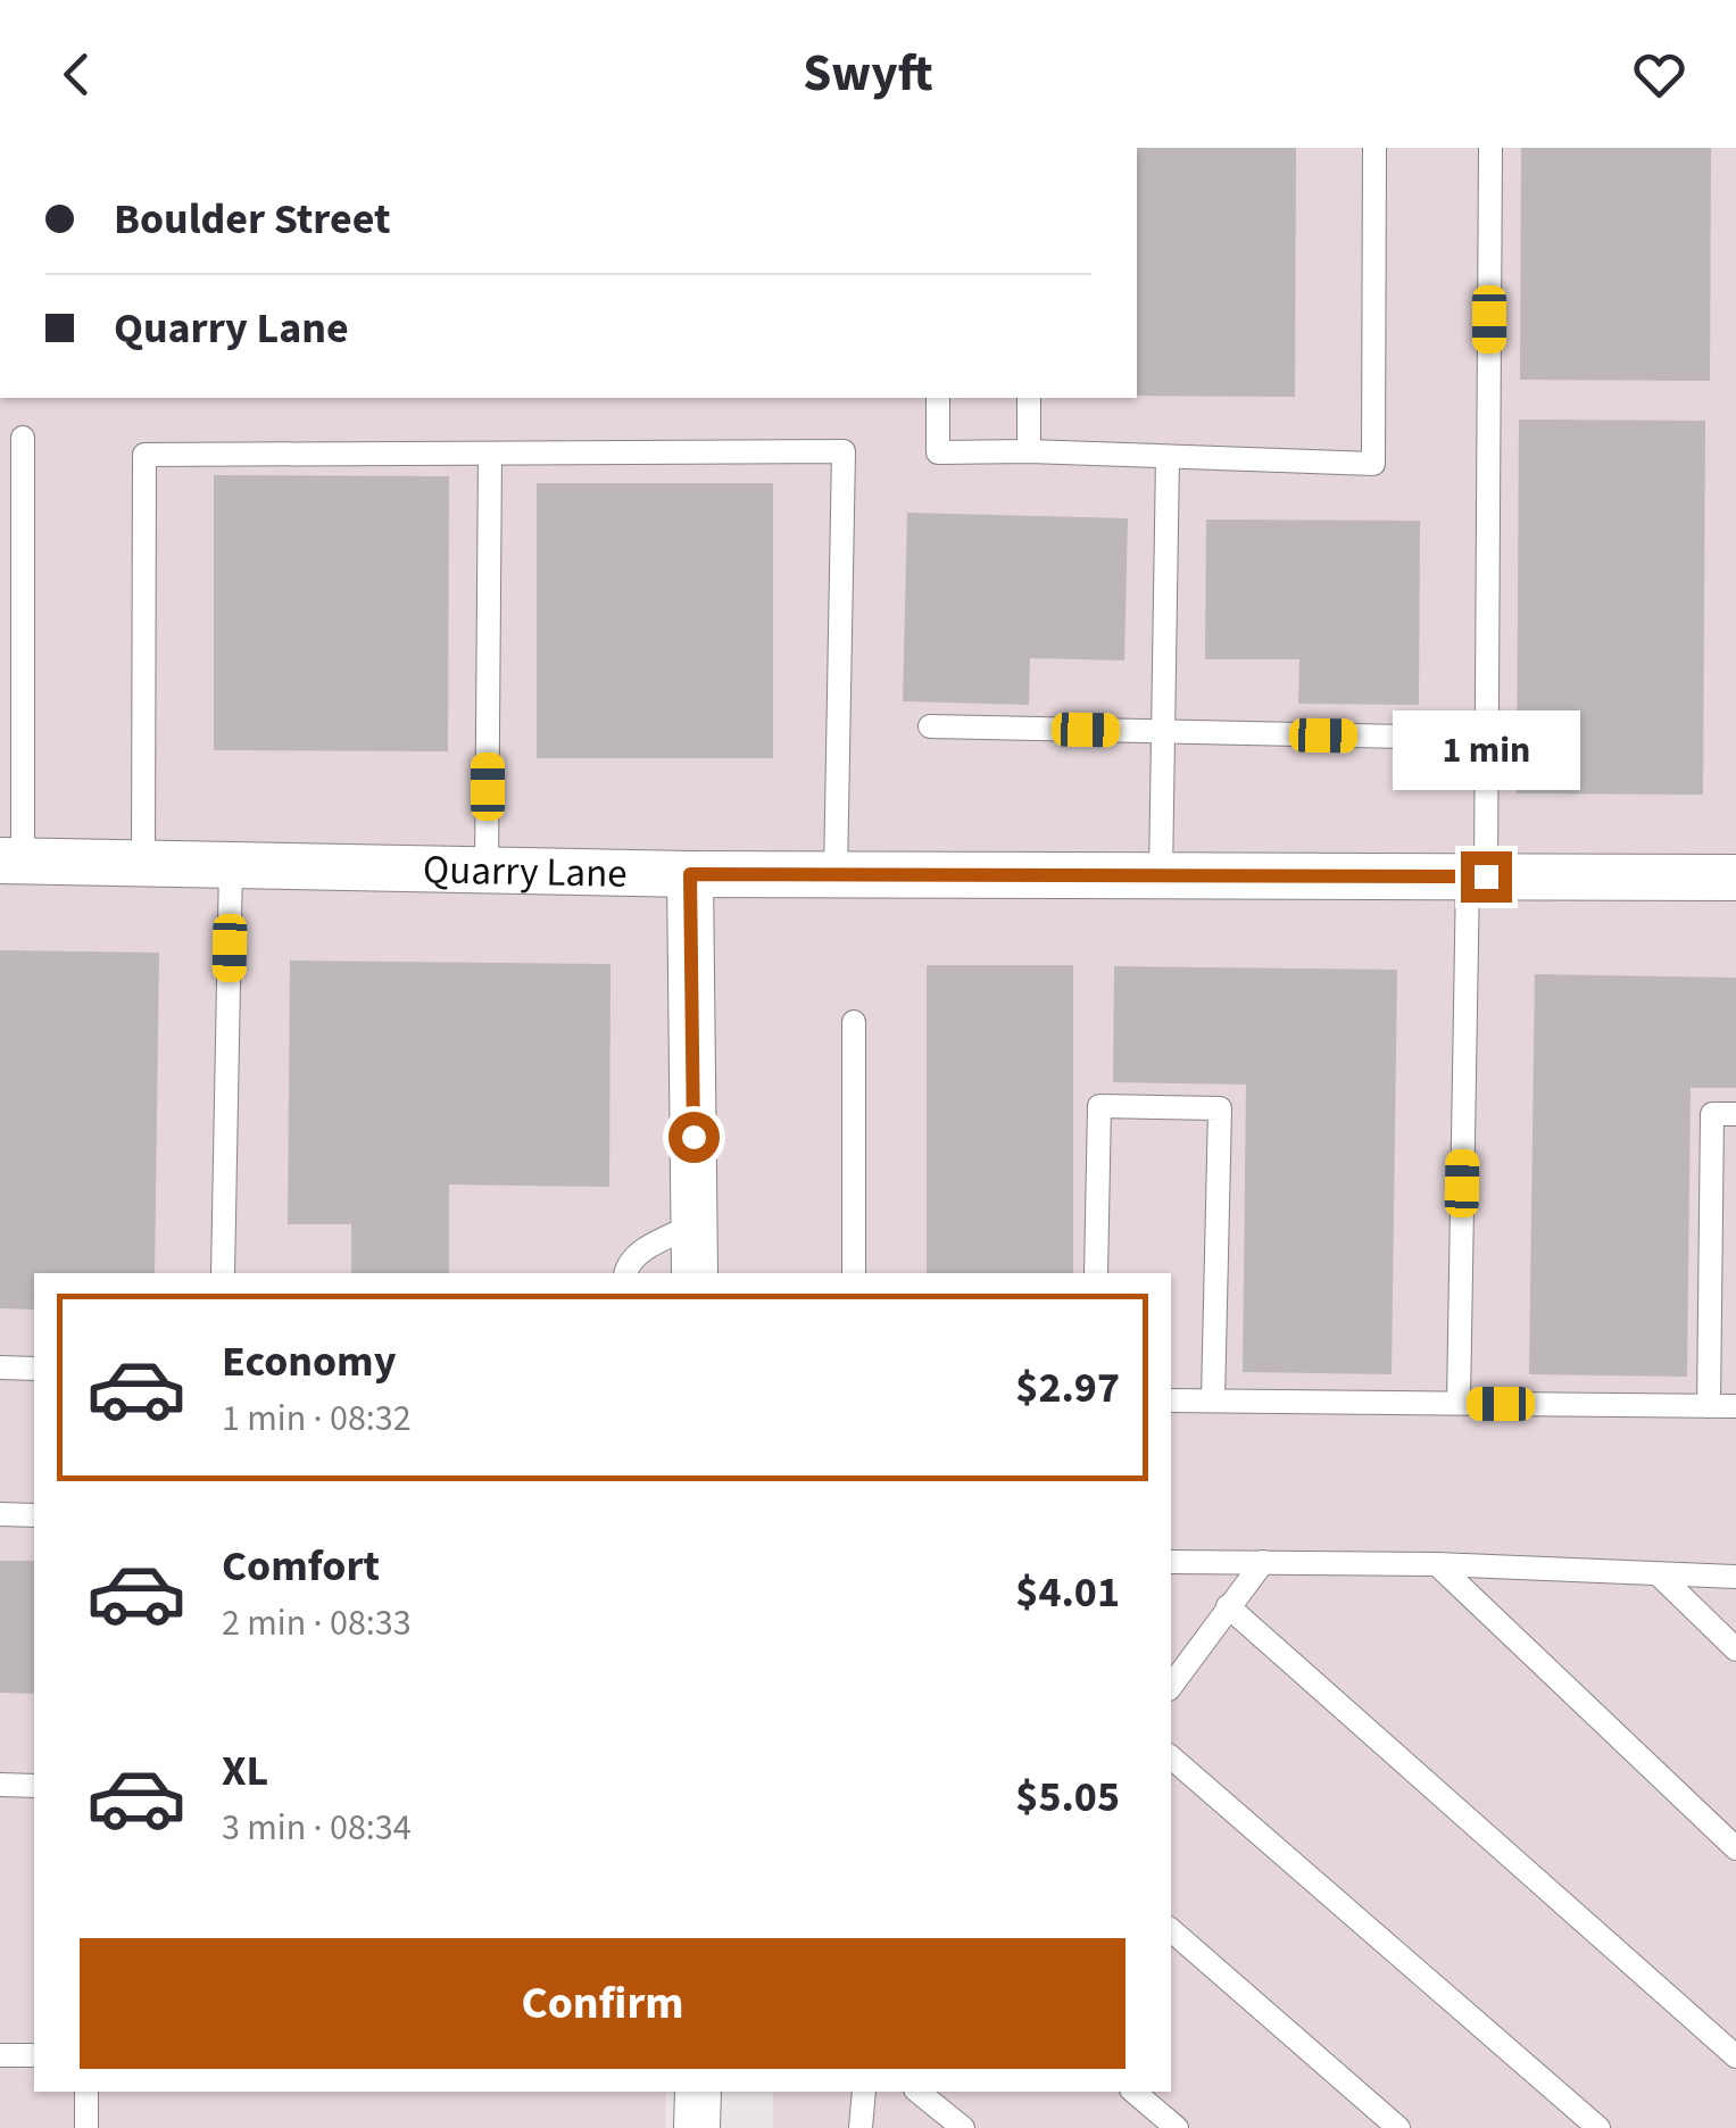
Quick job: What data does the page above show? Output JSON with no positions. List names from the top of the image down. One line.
{"streets":{"street":["Quarry Lane"]},"page":{"header":"Swyft","banner":["Boulder Street","Quarry Lane"],"bubble":"1 min","list":[{"name":"Economy","note":"1 min · 08:32","value":"$2.97"},{"name":"Comfort","note":"2 min · 08:33","value":"$4.01"},{"name":"XL","note":"3 min · 08:34","value":"$5.05"}],"buttons":"Confirm"}}
